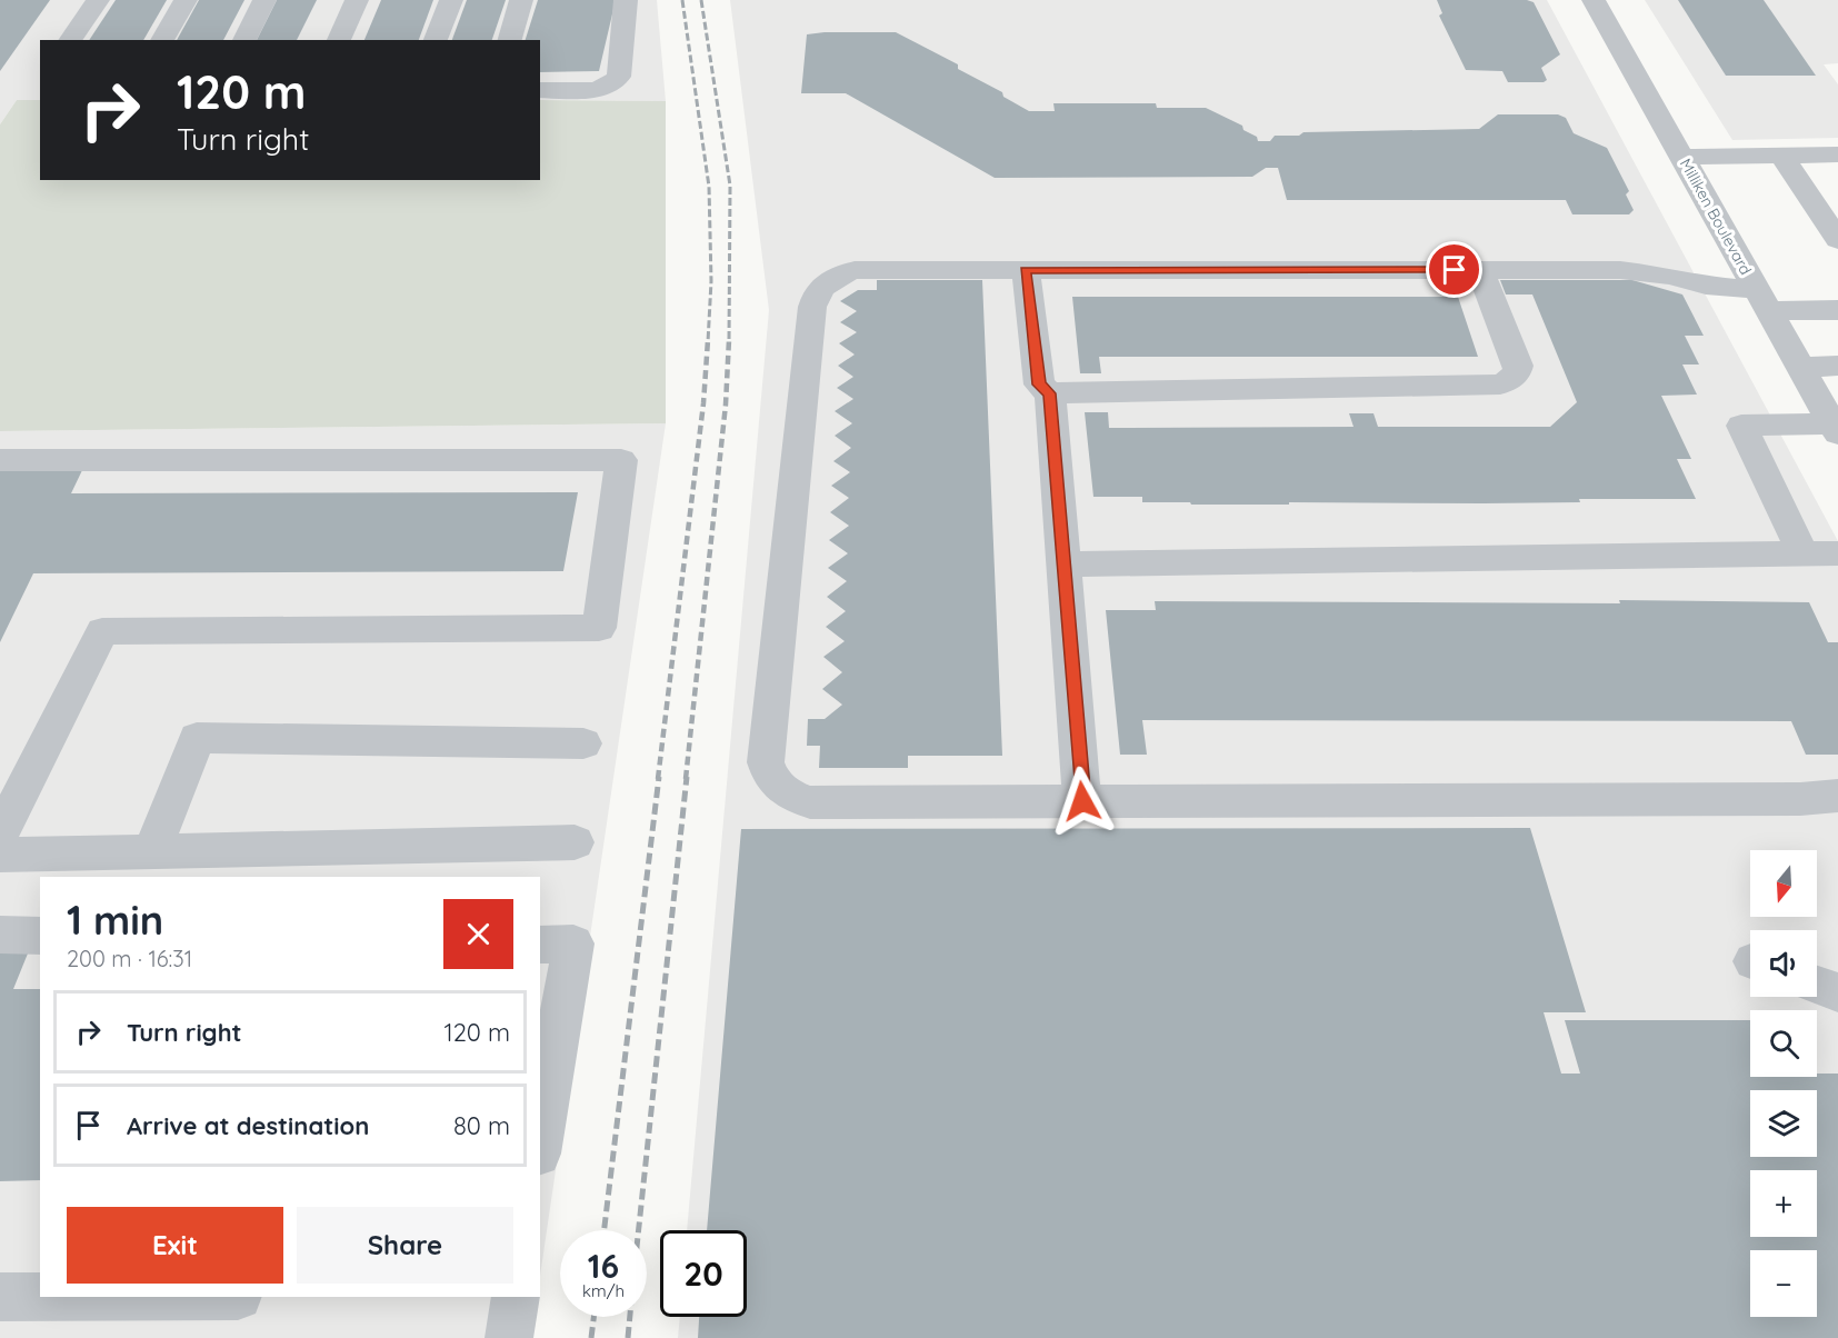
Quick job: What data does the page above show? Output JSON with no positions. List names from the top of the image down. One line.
{"streets":{"street":["Milliken Boulevard"]},"north":"bottom","page":{"turn":["120 m","Turn right"],"map_buttons":["+","−"],"heading":["1 min","200 m · 16:31"],"list":[{"name":"Turn right","value":"120 m"},{"name":"Arrive at destination","value":"80 m"}],"buttons":["Exit","Share"],"speed":"16 km/h","limit":"20"}}
